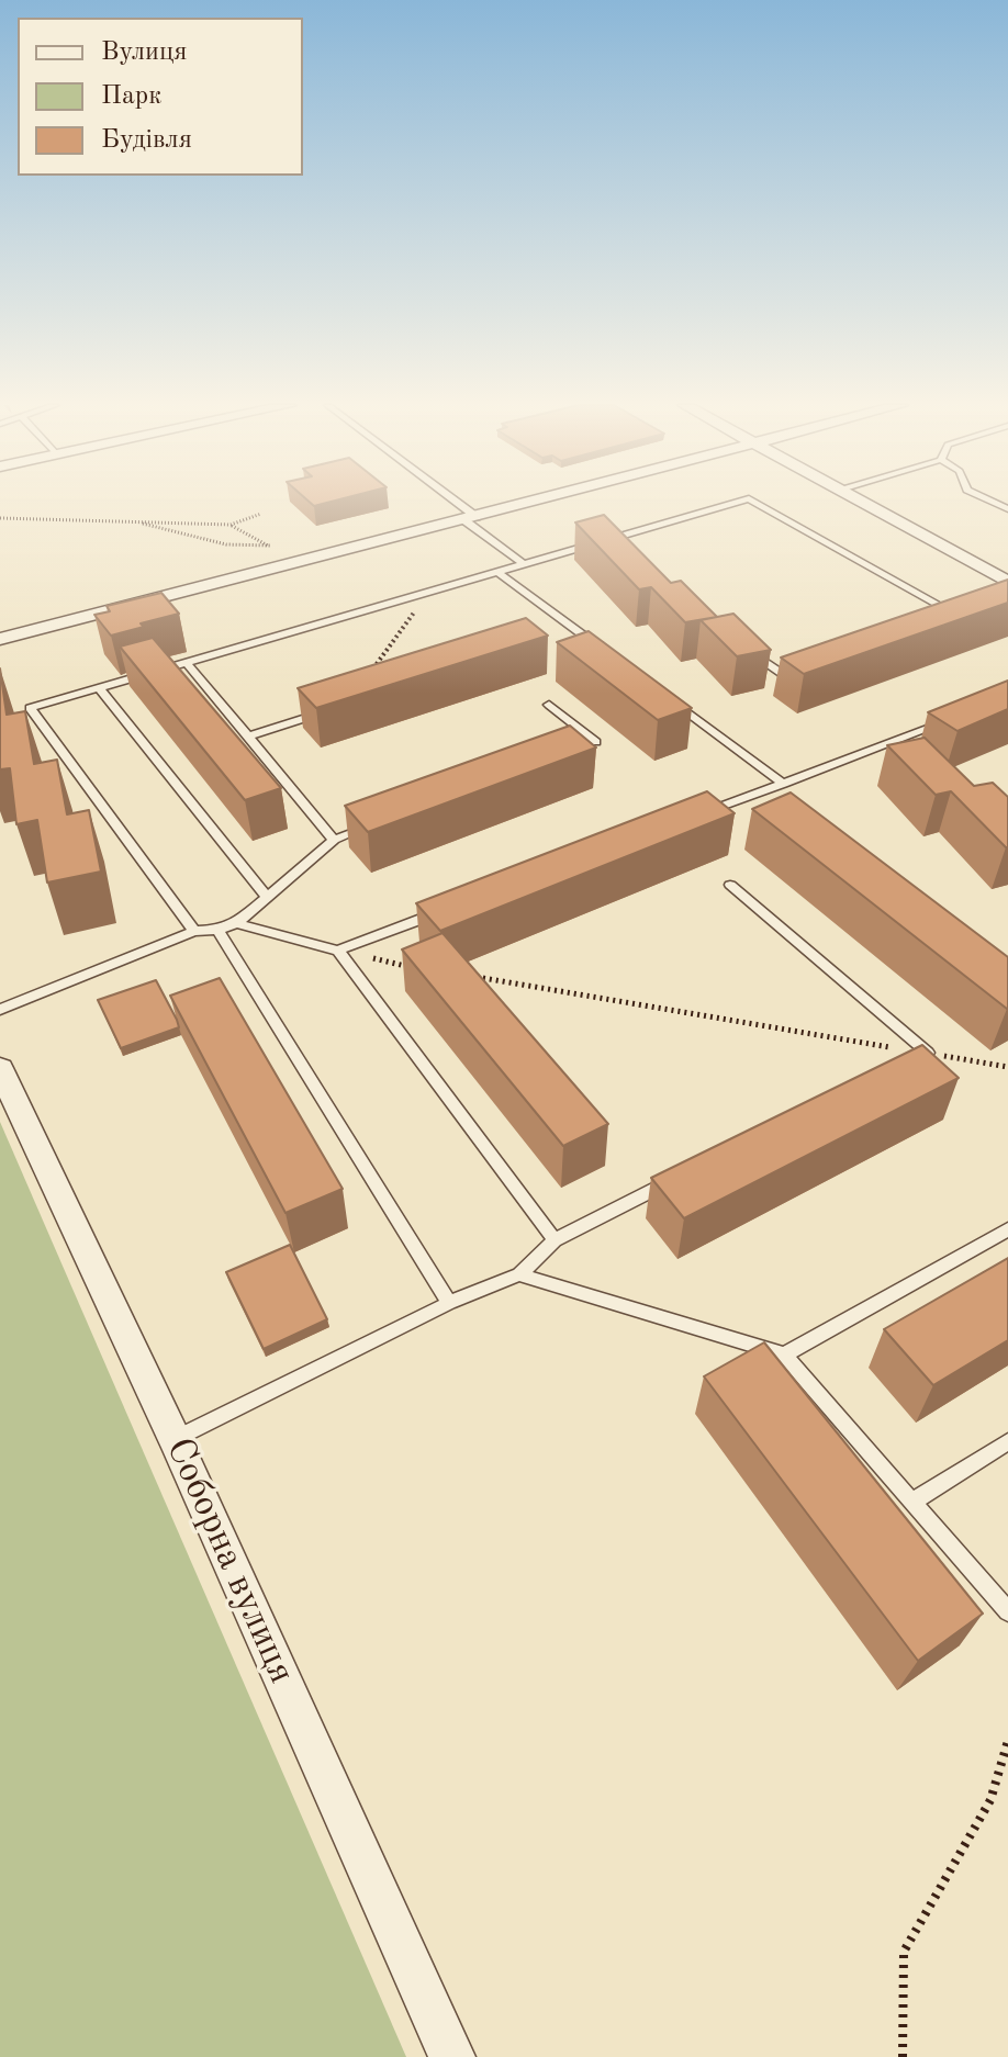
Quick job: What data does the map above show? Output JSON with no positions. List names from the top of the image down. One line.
{"streets":{"street":["Соборна вулиця"]},"legend":["Вулиця","Парк","Будівля"]}
